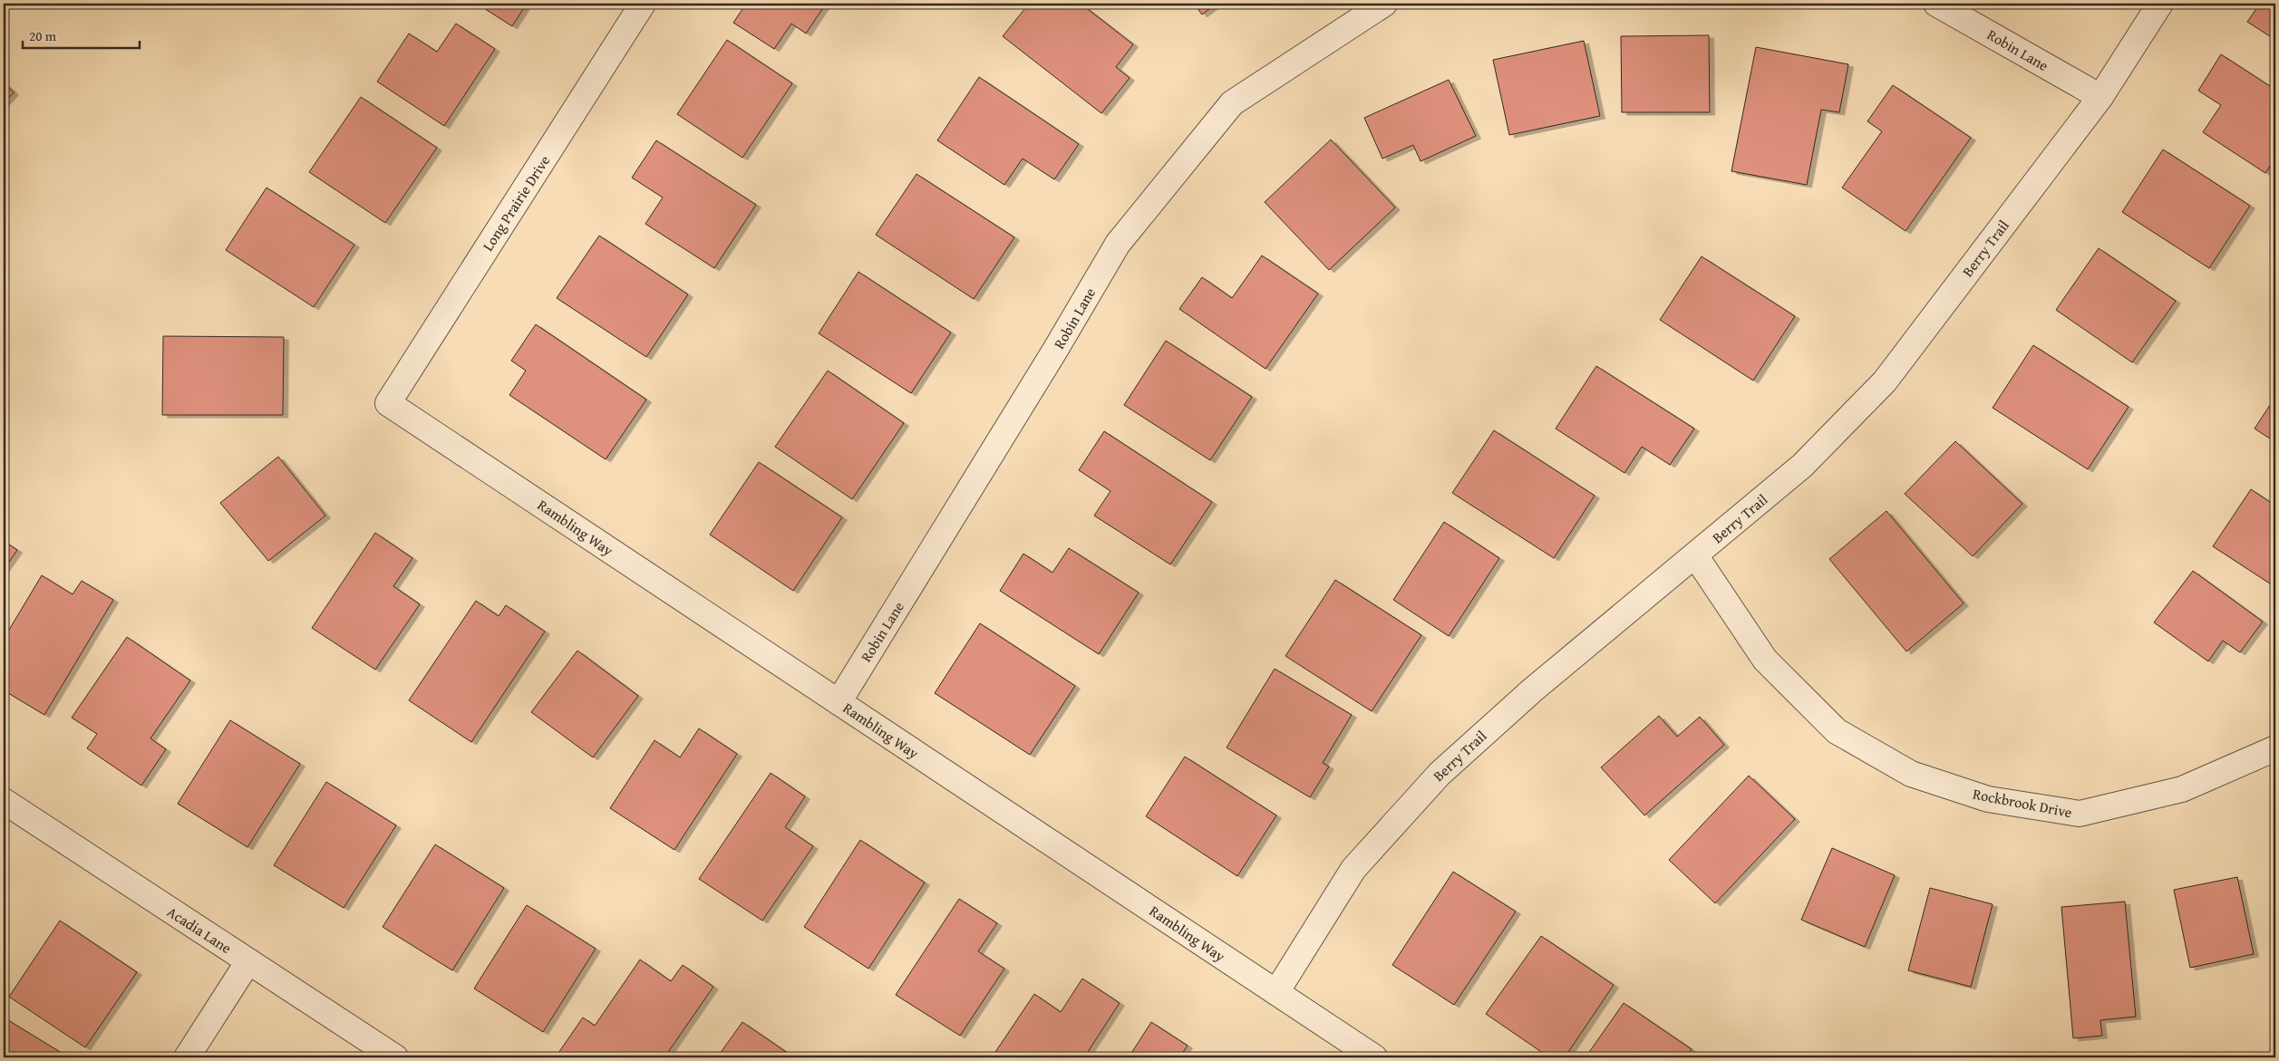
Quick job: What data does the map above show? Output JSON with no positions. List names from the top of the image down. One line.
{"streets":{"street":["Robin Lane","Long Prairie Drive","Berry Trail","Rambling Way","Rockbrook Drive","Acadia Lane"]},"crossings":[["Robin Lane","Berry Trail"],["Robin Lane","Rambling Way"],["Long Prairie Drive","Rambling Way"],["Berry Trail","Rambling Way"],["Berry Trail","Rockbrook Drive"]],"scale_bar":"20 m"}
